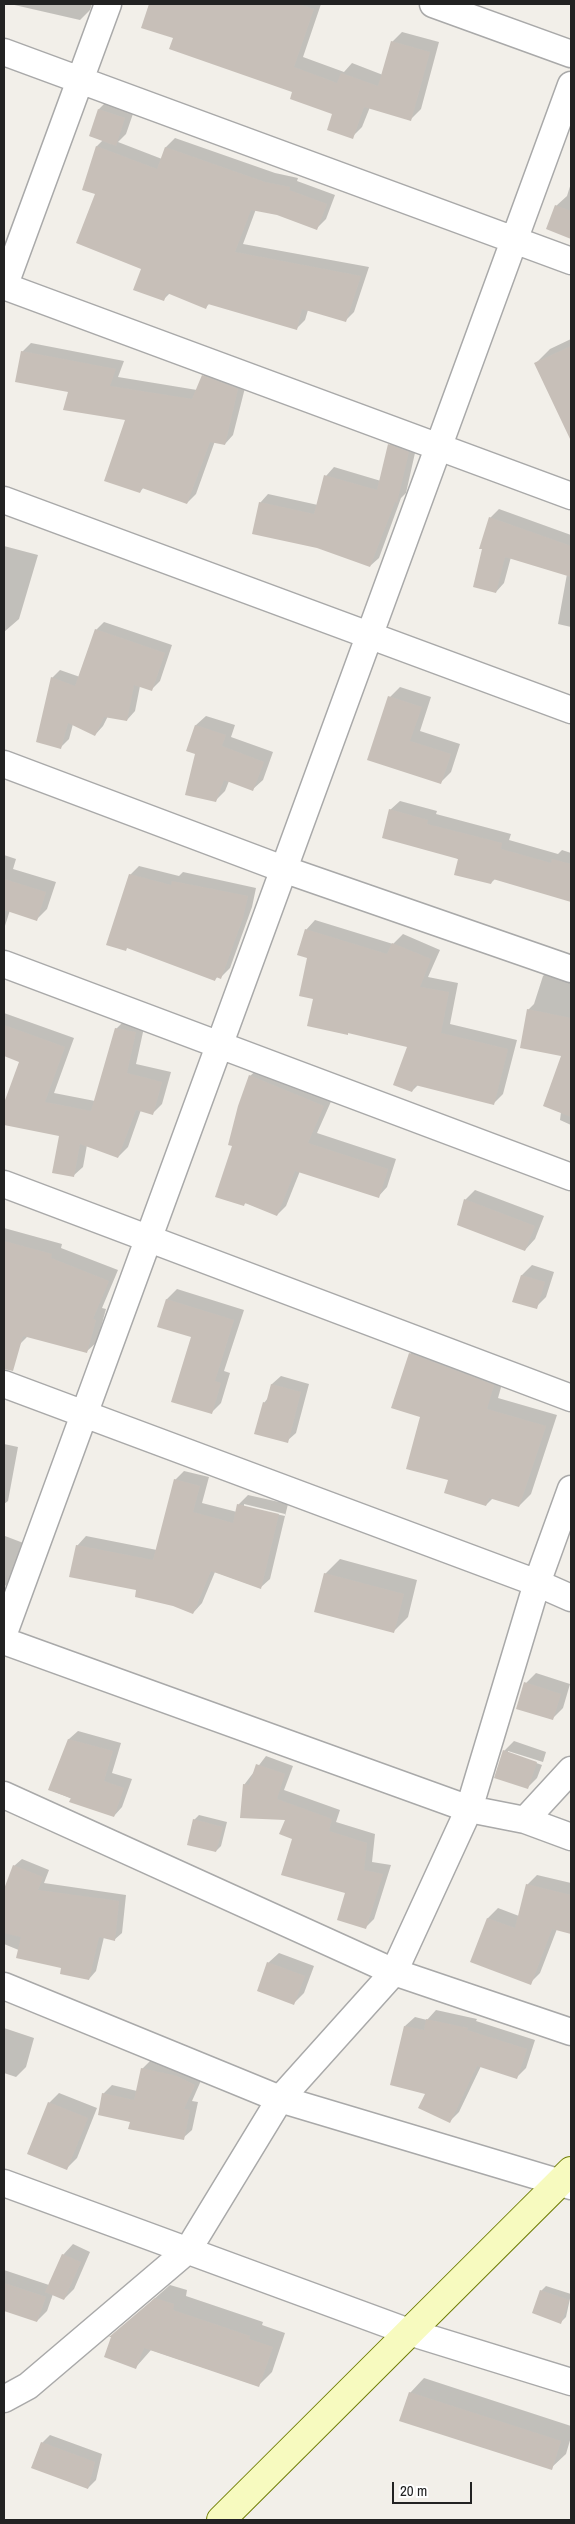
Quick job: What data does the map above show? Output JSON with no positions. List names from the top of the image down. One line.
{"scale_bar":"20 m"}
